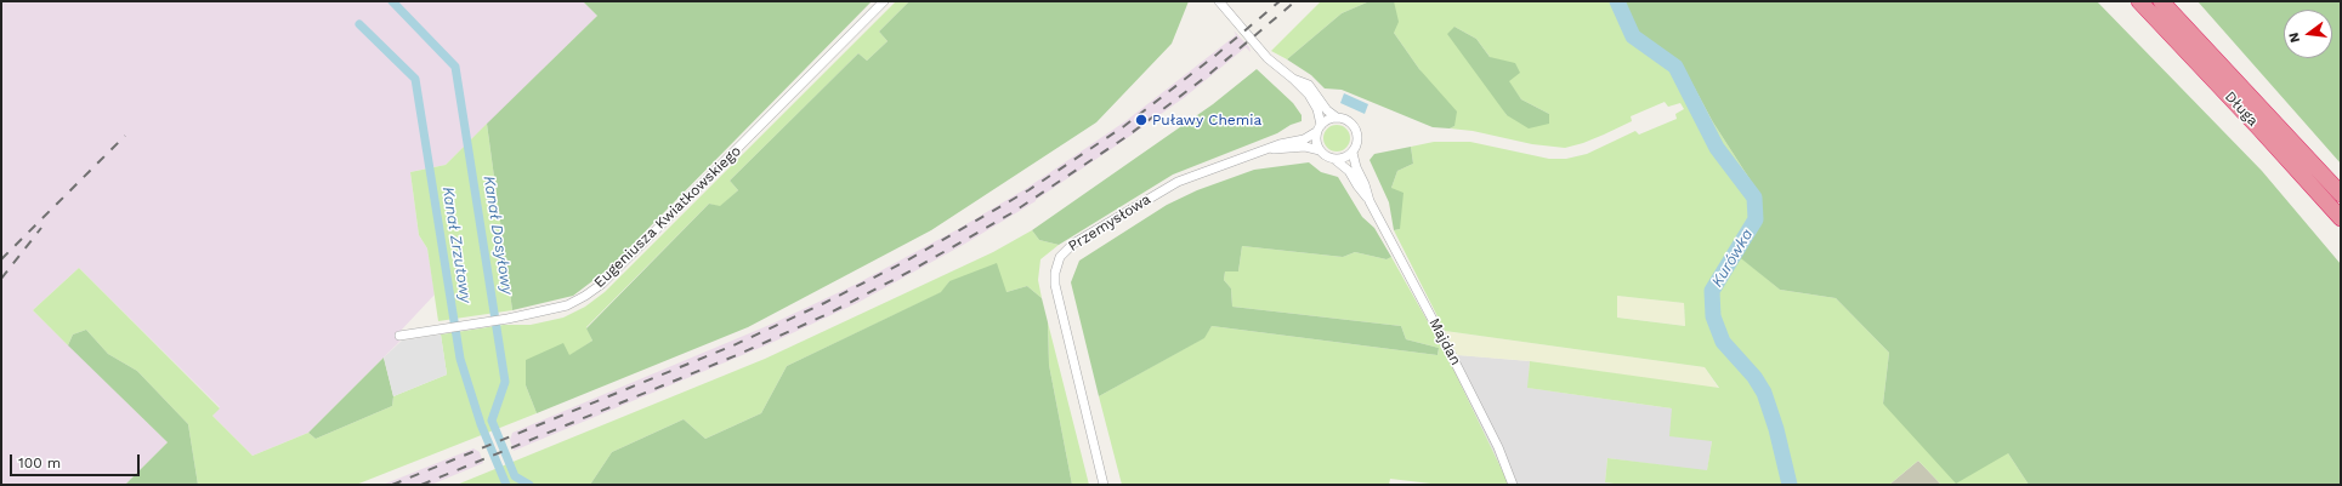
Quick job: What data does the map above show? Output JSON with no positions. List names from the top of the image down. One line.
{"streets":{"highway":["Długa"],"street":["Eugeniusza Kwiatkowskiego","Przemysłowa","Majdan"]},"crossings":[["Przemysłowa","Majdan"]],"water":["Kanał Dosyłowy","Kanał Zrzutowy","Kurówka"],"places":["Puławy Chemia"],"scale_bar":"100 m","north":"left"}
